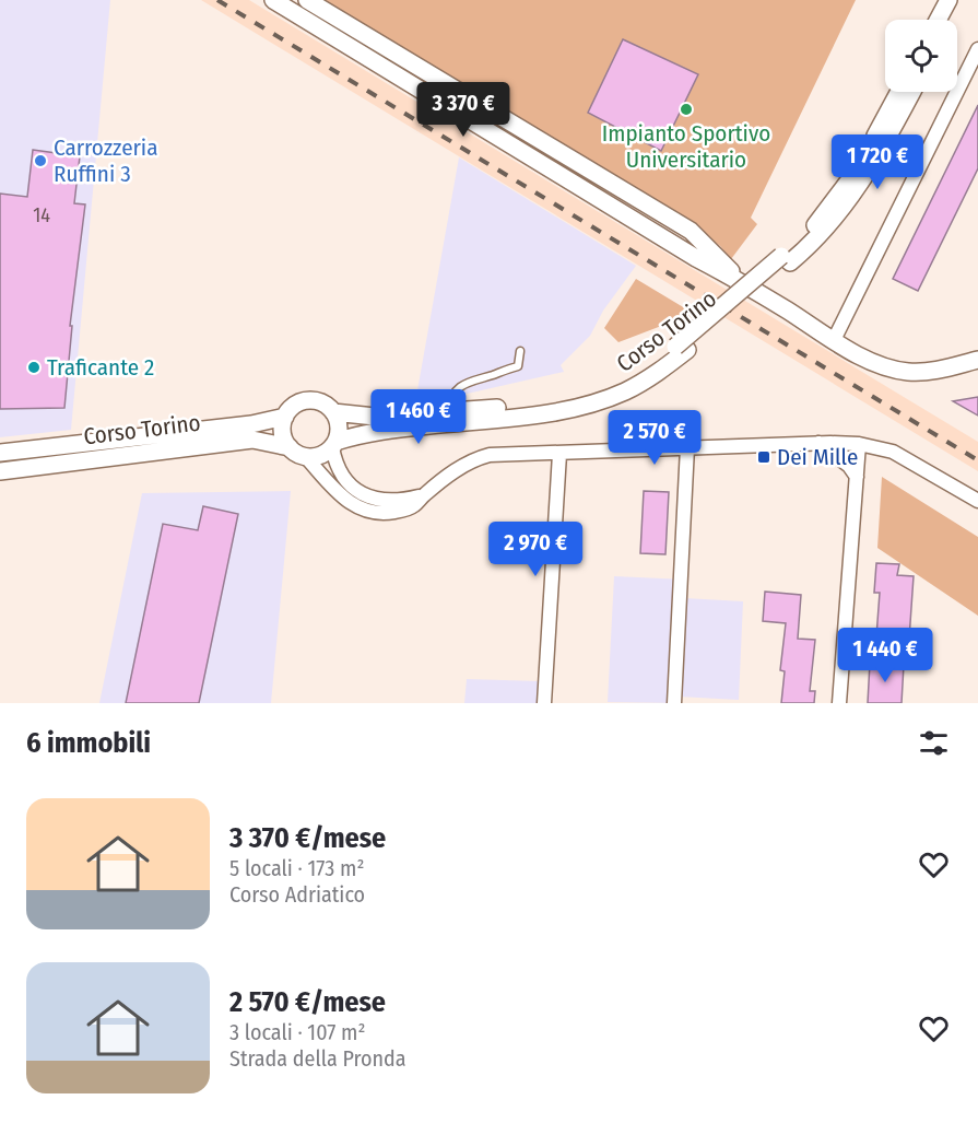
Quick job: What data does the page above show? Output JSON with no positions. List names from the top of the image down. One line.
{"streets":{"street":["Corso Torino"]},"places":{"other":["Impianto Sportivo Universitario","Carrozzeria Ruffini 3","Traficante 2"],"transit":["Dei Mille"]},"house_numbers":["14"],"page":{"price":["3 370 €","1 720 €","1 460 €","2 570 €","2 970 €","1 440 €"],"heading":"6 immobili","list":[{"name":"3 370 €/mese","note":"5 locali · 173 m² · Corso Adriatico"},{"name":"2 570 €/mese","note":"3 locali · 107 m² · Strada della Pronda"}]}}
